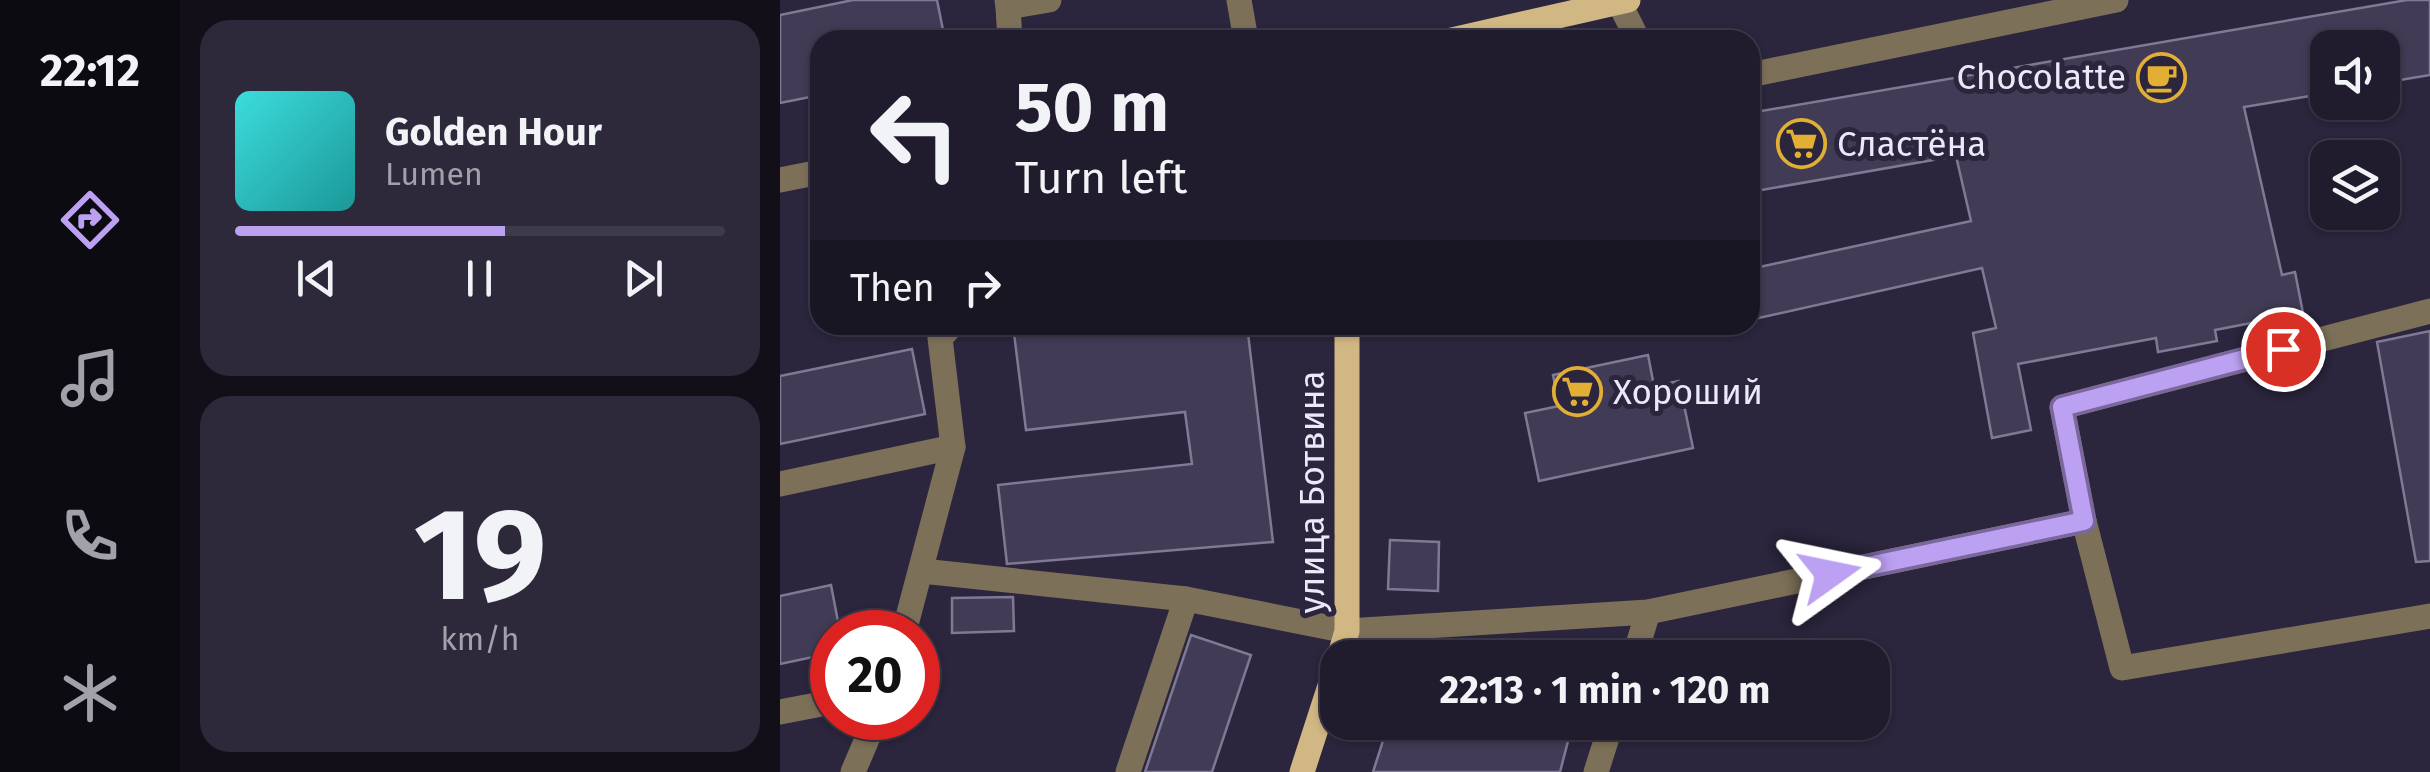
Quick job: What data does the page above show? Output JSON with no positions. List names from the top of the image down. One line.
{"streets":{"main road":["улица Ботвина"]},"places":{"cafe":["Chocolatte"],"supermarket":["Сластёна","Хороший"]},"page":{"tabs":"22:12","turn":["50 m","Turn left"],"song":["Golden Hour","Lumen"],"then":"Then","tile":["19","km/h"],"limit":"20","trip":"22:13 · 1 min · 120 m"}}
